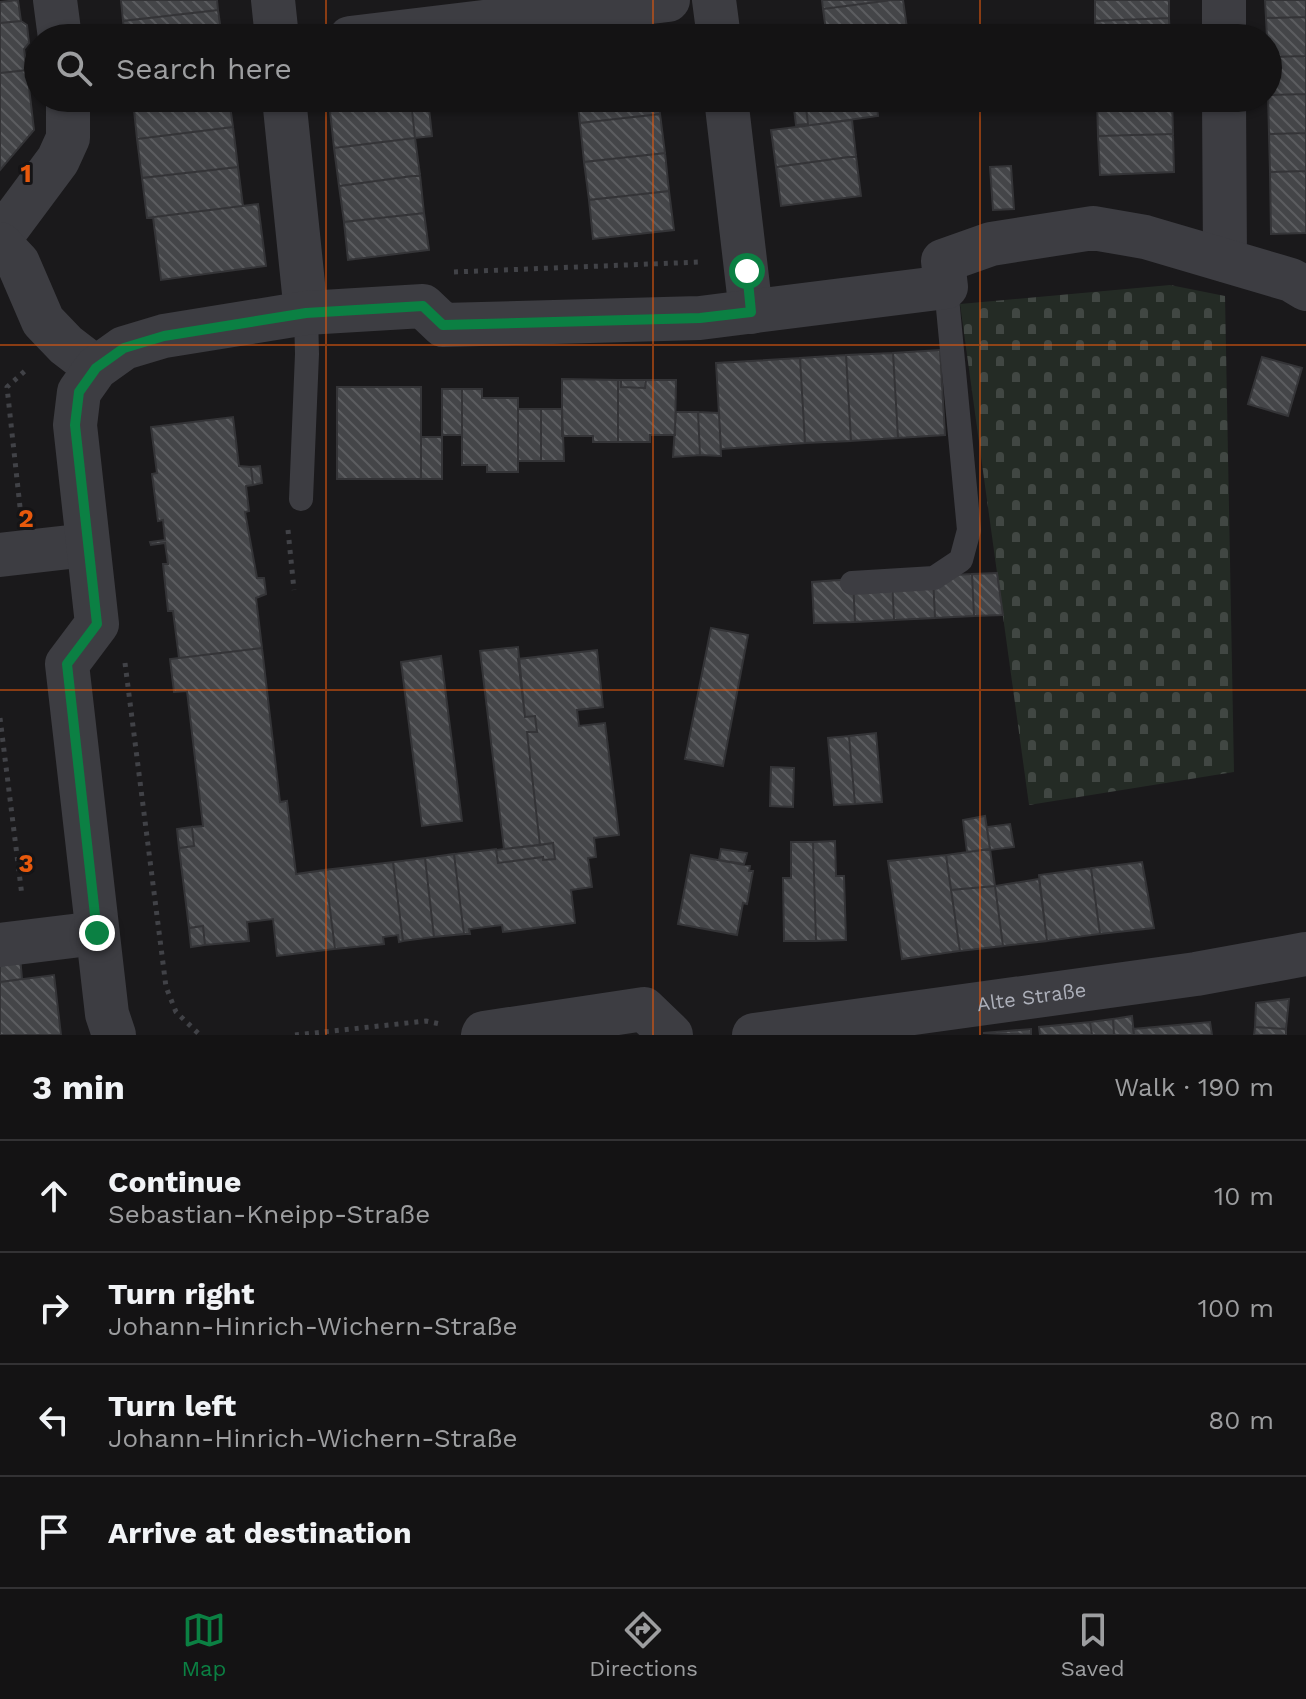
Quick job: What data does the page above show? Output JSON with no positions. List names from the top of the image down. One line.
{"streets":{"street":["Alte Straße"]},"page":{"search":"Search here","heading":["3 min","Walk · 190 m"],"list":[["Continue","Sebastian-Kneipp-Straße","10 m"],["Turn right","Johann-Hinrich-Wichern-Straße","100 m"],["Turn left","Johann-Hinrich-Wichern-Straße","80 m"],"Arrive at destination"],"nav":["Map","Directions","Saved"]},"grid":{"rows":["1","2","3"]}}
